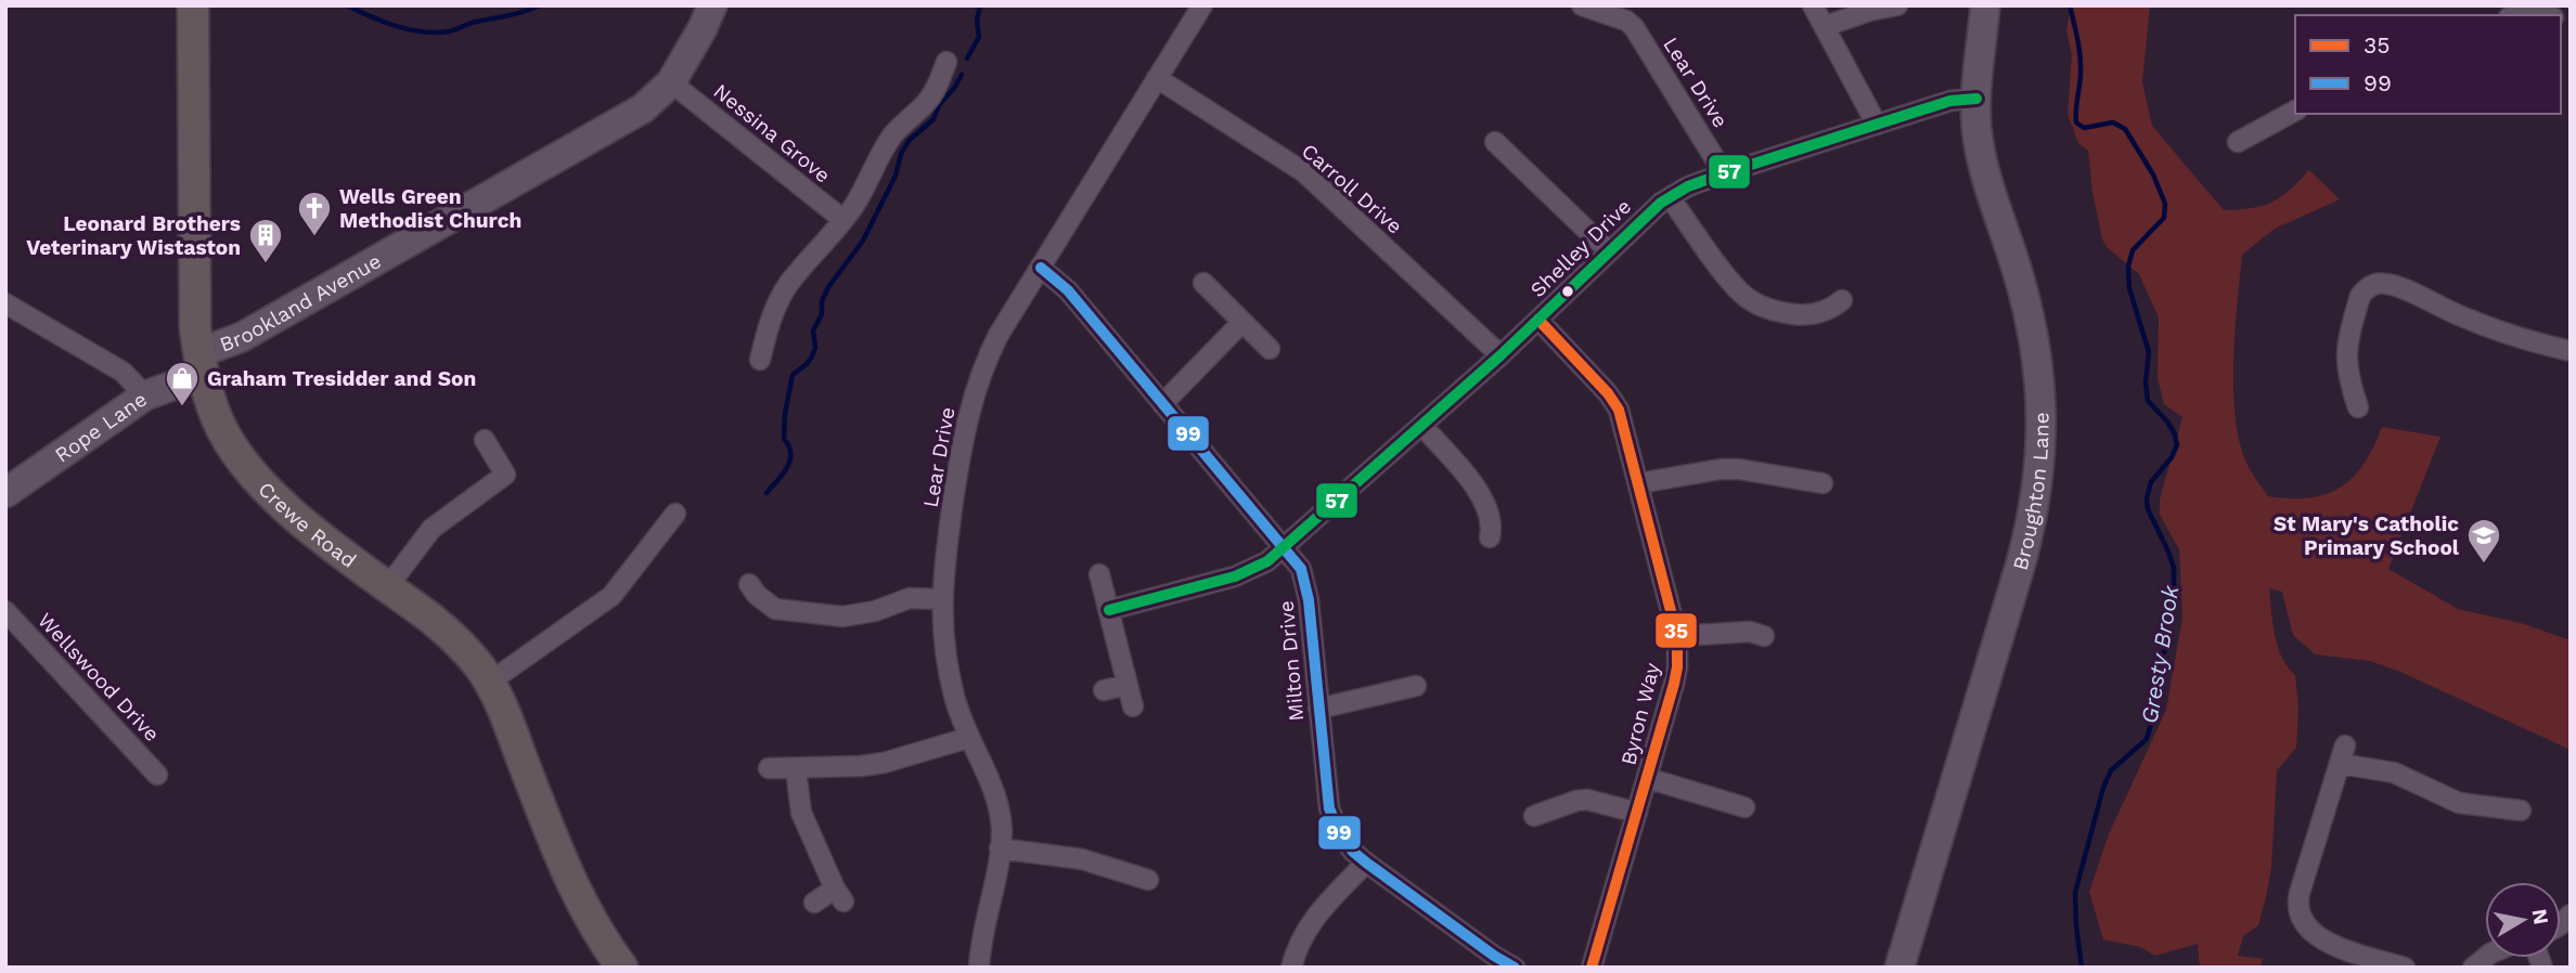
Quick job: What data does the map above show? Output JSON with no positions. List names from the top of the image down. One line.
{"streets":{"main road":["Crewe Road"],"street":["Lear Drive","Nessina Grove","Carroll Drive","Shelley Drive","Brookland Avenue","Rope Lane","Broughton Lane","Milton Drive","Wellswood Drive","Byron Way"]},"crossings":[["Lear Drive","Carroll Drive"],["Lear Drive","Shelley Drive"],["Lear Drive","Milton Drive"],["Nessina Grove","Brookland Avenue"],["Carroll Drive","Shelley Drive"],["Shelley Drive","Broughton Lane"],["Shelley Drive","Milton Drive"],["Shelley Drive","Byron Way"],["Brookland Avenue","Rope Lane"],["Brookland Avenue","Crewe Road"],["Rope Lane","Crewe Road"]],"water":["Gresty Brook"],"places":{"church":["Wells Green Methodist Church"],"building":["Leonard Brothers Veterinary Wistaston"],"shop":["Graham Tresidder and Son"],"school or university":["St Mary's Catholic Primary School"]},"lines":["transit line 57","transit line 99","transit line 35"],"legend":["35","99"],"north":"right"}
